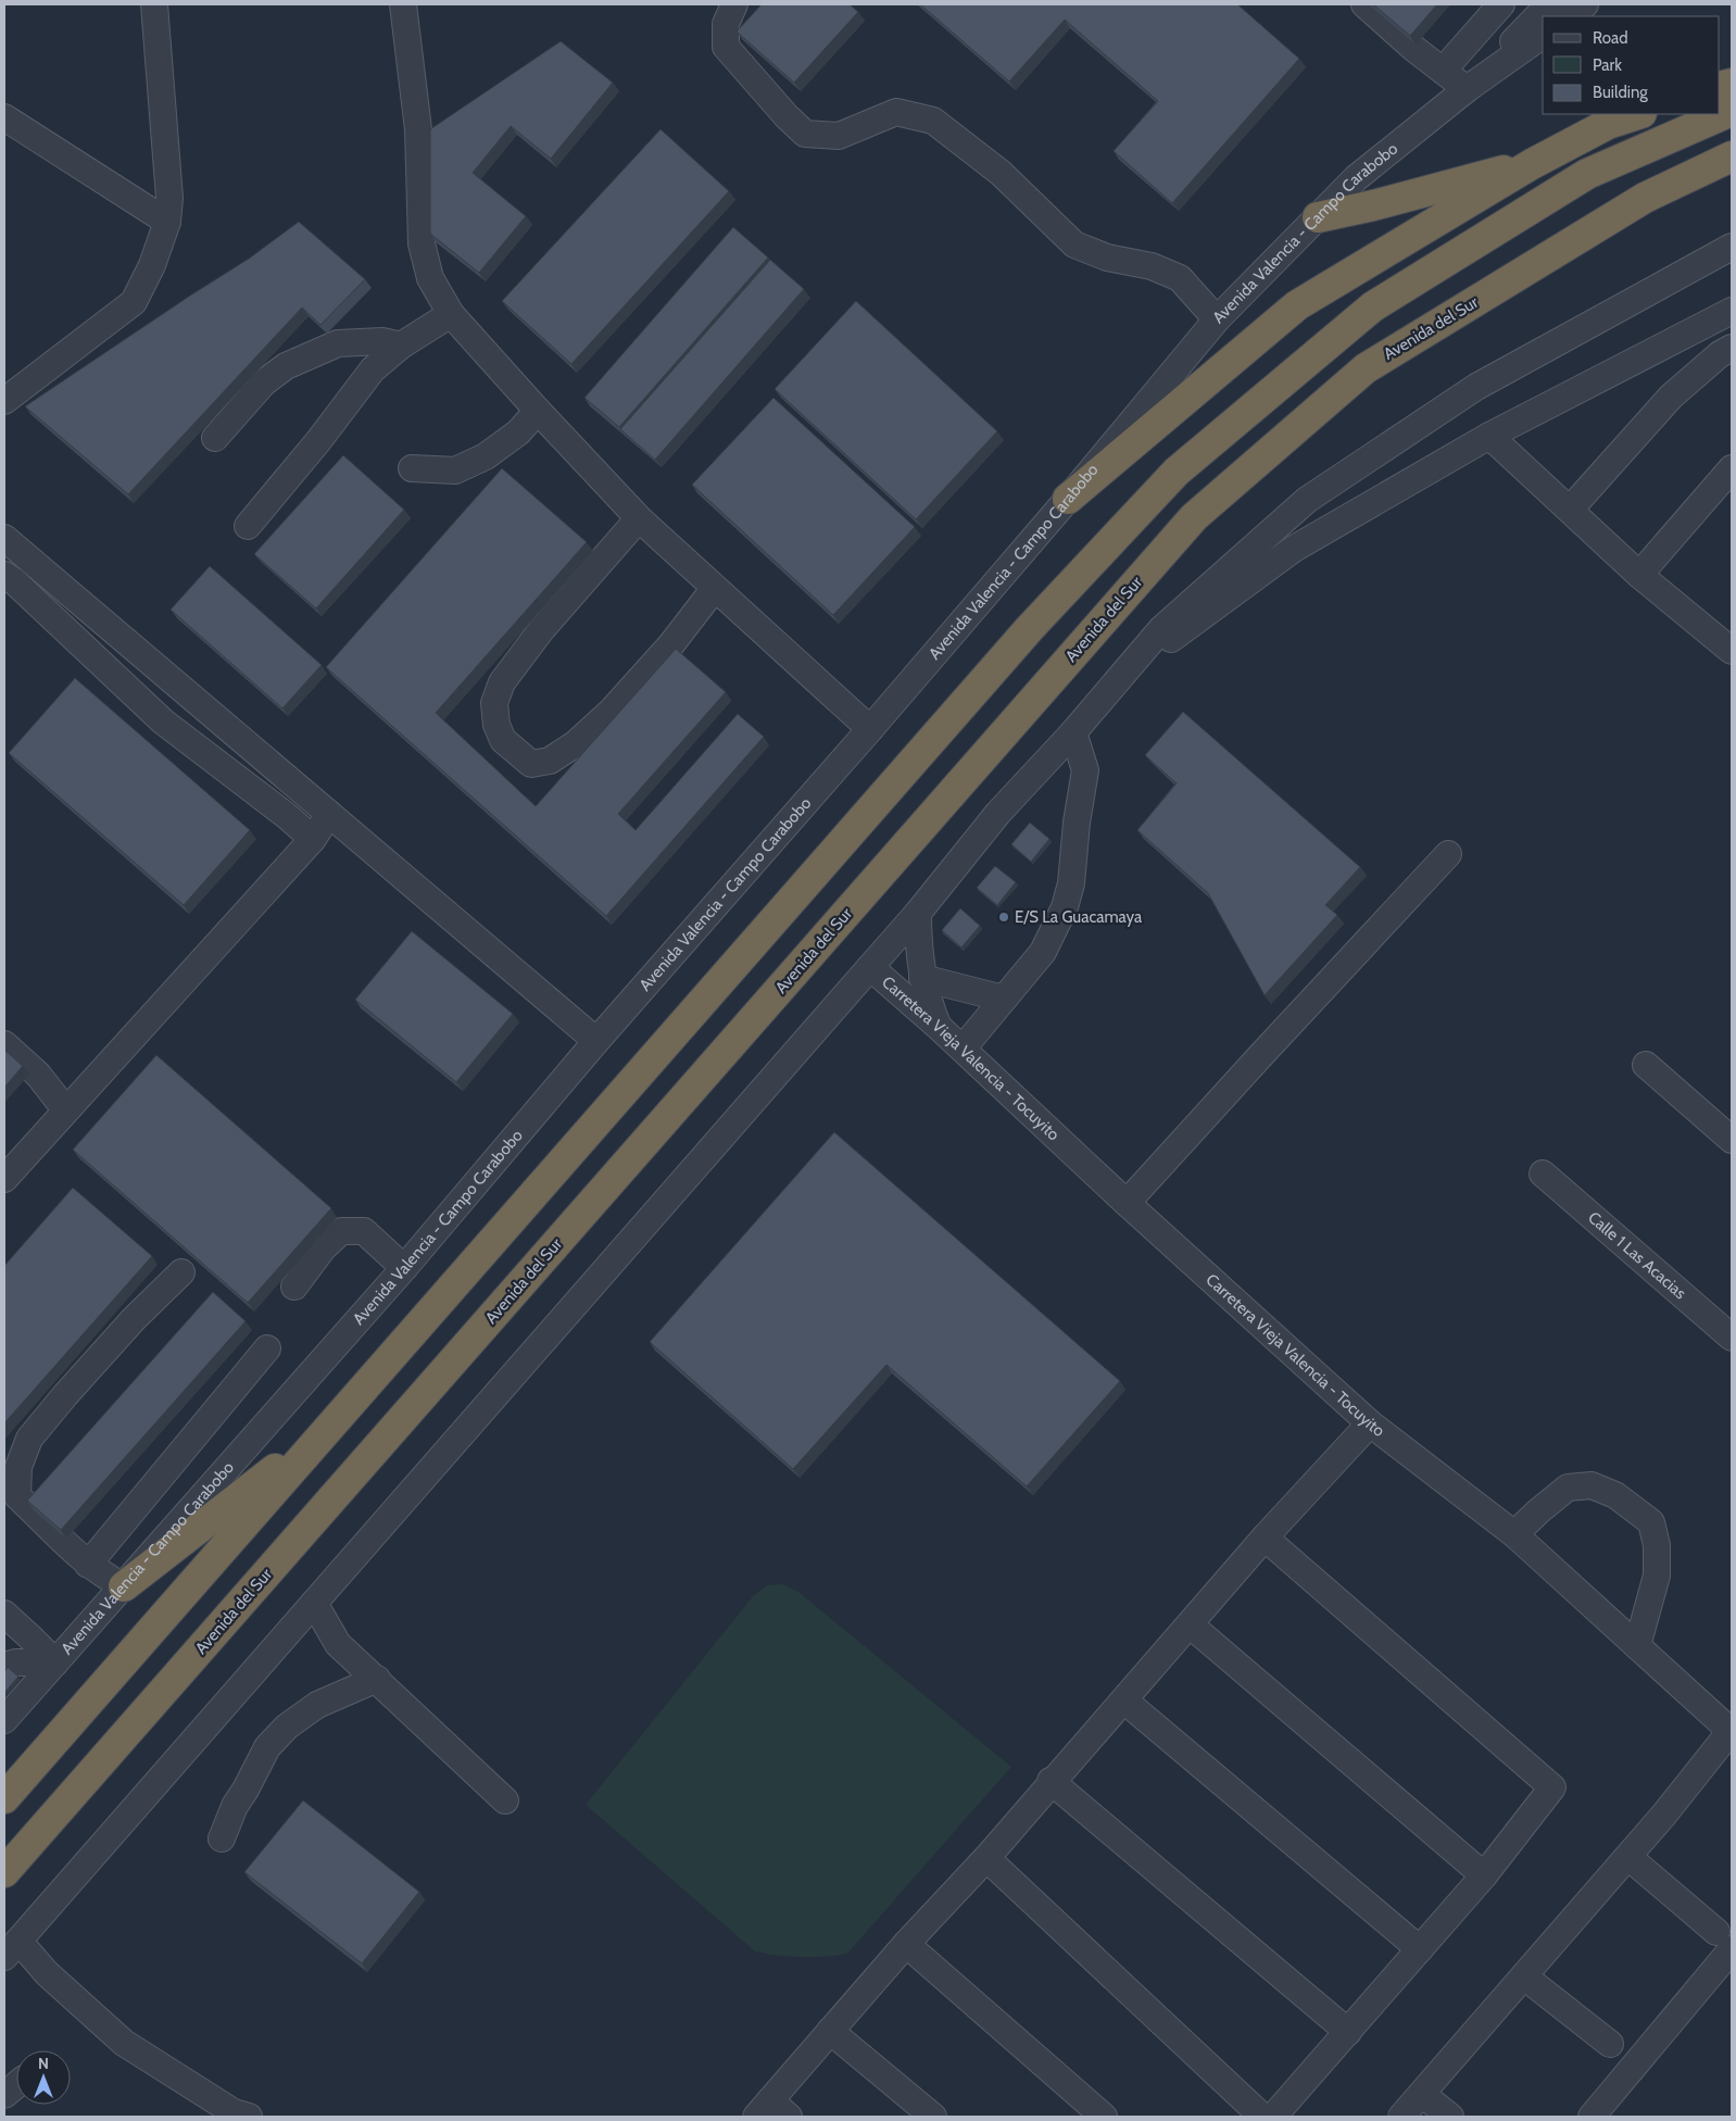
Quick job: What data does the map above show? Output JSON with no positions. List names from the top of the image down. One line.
{"streets":{"highway":["Avenida del Sur"],"street":["Avenida Valencia - Campo Carabobo","Carretera Vieja Valencia - Tocuyito","Calle 1 Las Acacias"]},"places":["E/S La Guacamaya"],"legend":["Road","Park","Building"],"north":"top"}
